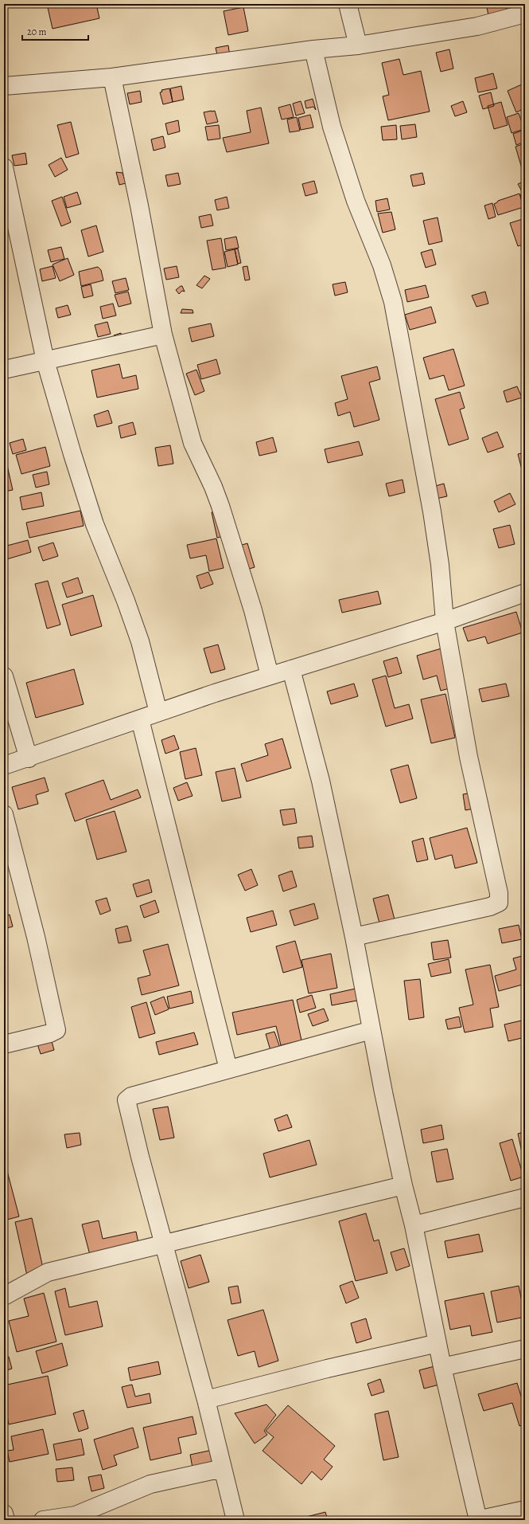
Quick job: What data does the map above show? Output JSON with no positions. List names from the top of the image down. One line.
{"scale_bar":"20 m"}
